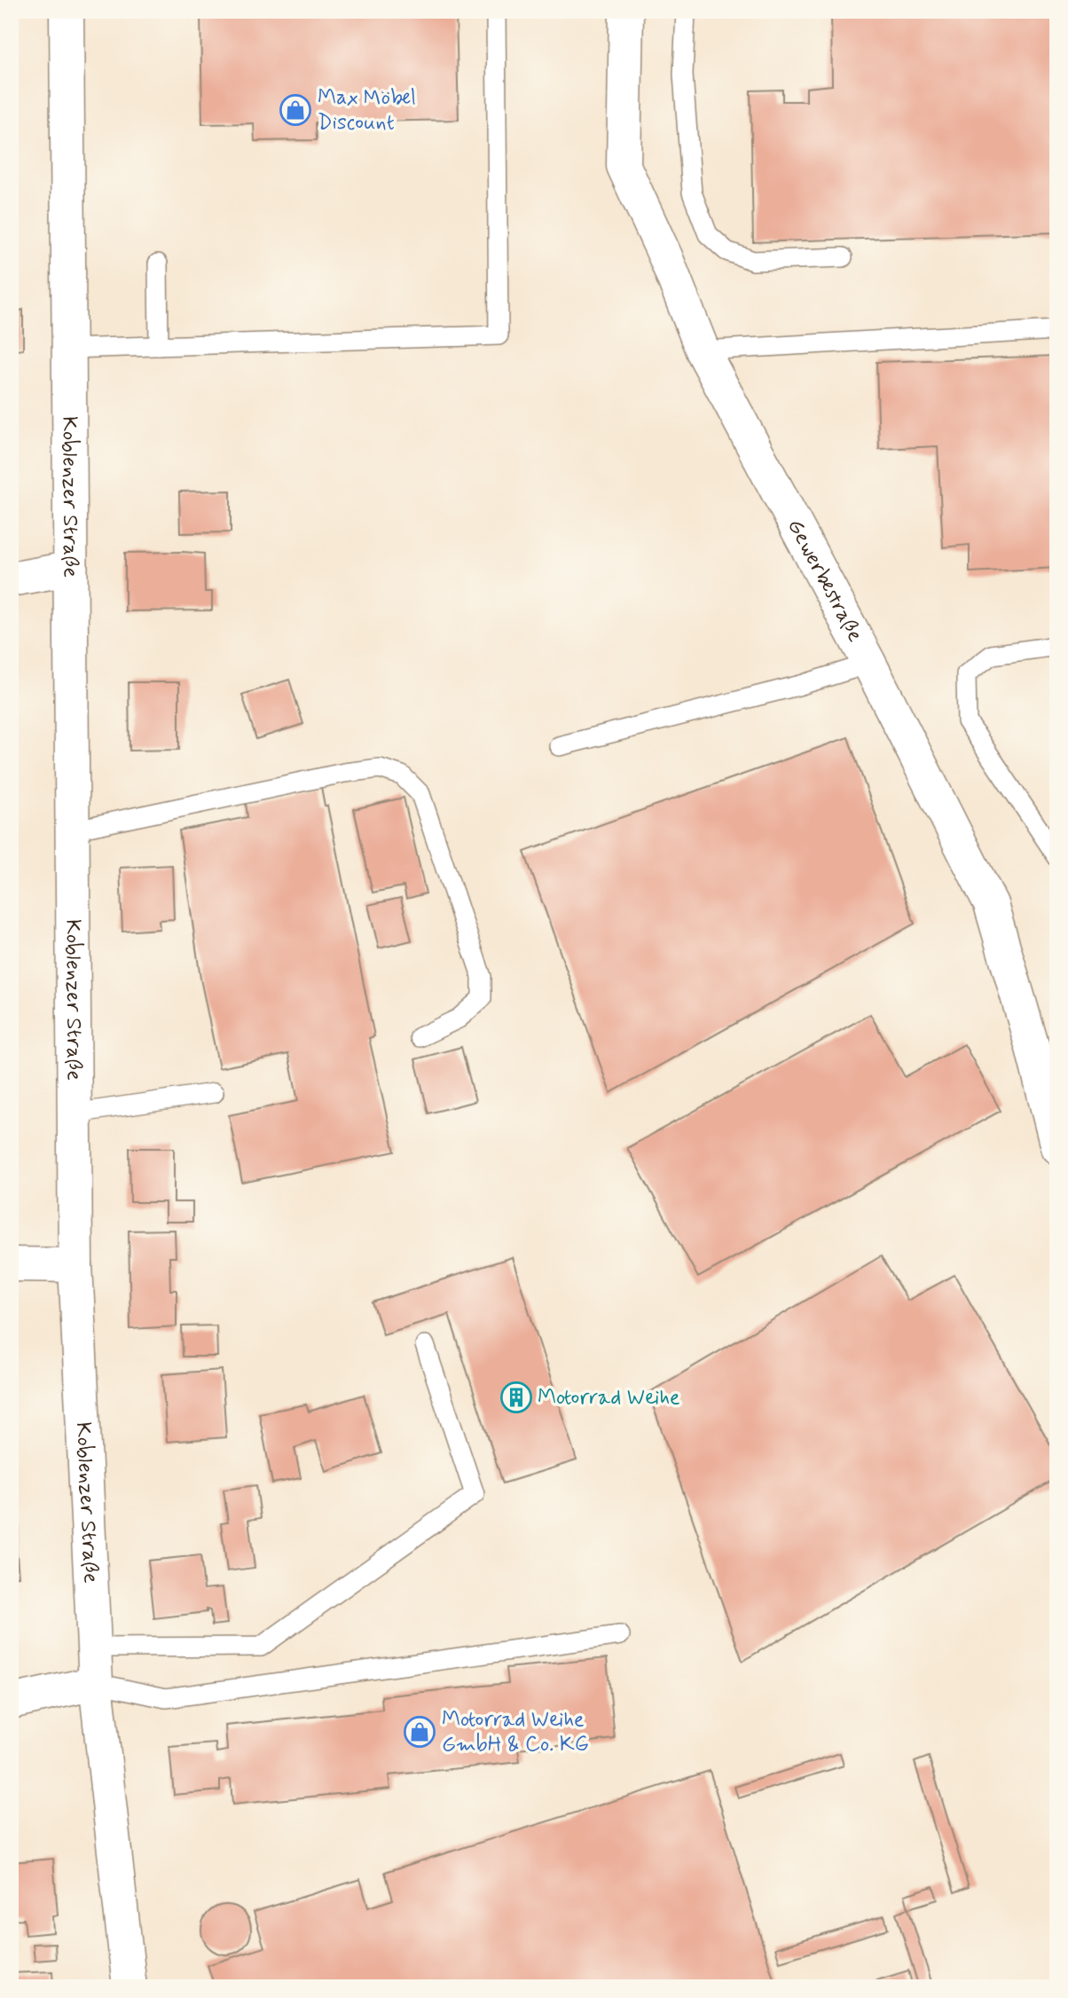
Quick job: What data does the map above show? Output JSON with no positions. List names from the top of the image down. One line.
{"streets":{"main road":["Koblenzer Straße","Gewerbestraße"]},"places":{"shop":["Max Möbel Discount","Motorrad Weihe GmbH & Co. KG"],"building":["Motorrad Weihe"]}}
